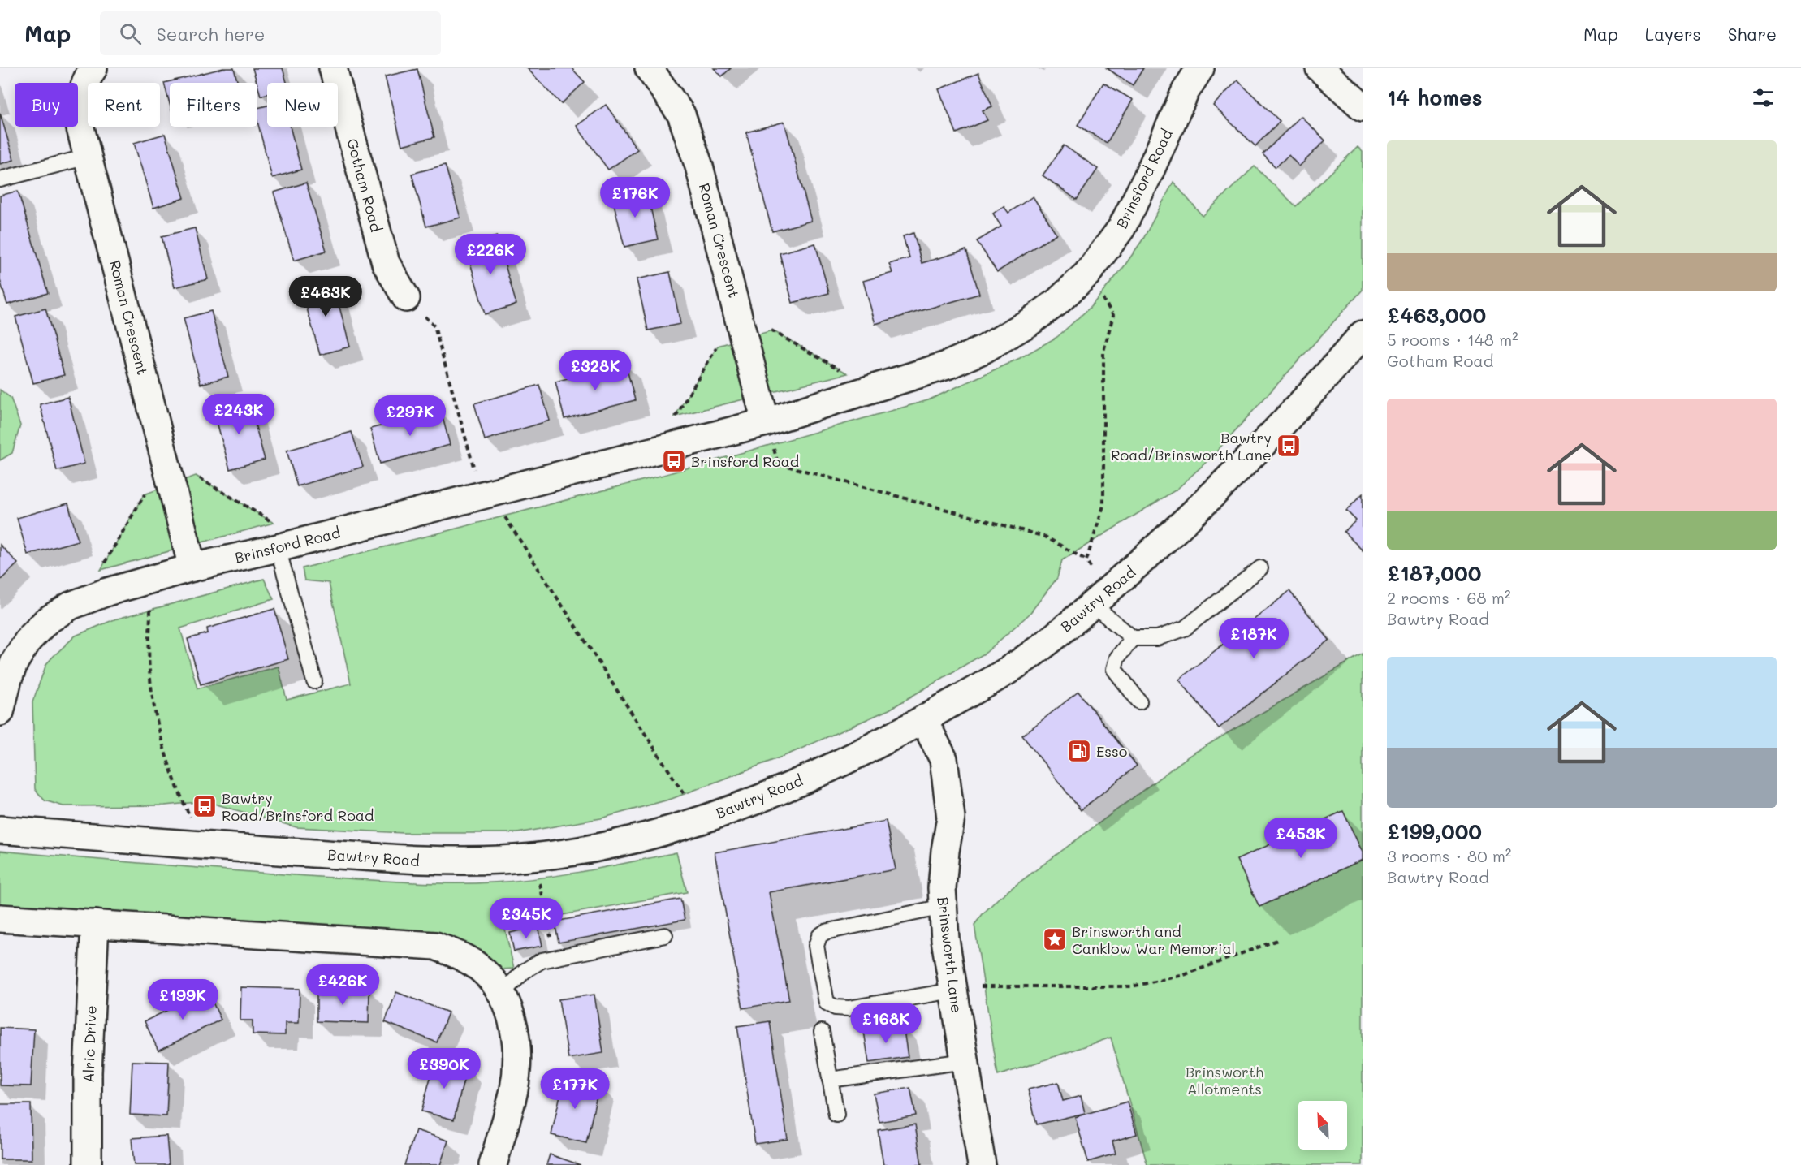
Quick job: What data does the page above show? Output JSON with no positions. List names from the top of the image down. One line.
{"streets":{"street":["Brinsford Road","Gotham Road","Roman Crescent","Bawtry Road","Brinsworth Lane","Alric Drive"]},"crossings":[["Brinsford Road","Roman Crescent"],["Bawtry Road","Brinsworth Lane"]],"parks":["Brinsworth Allotments"],"places":{"bus stop":["Bawtry Road/Brinsworth Lane","Brinsford Road","Bawtry Road/Brinsford Road"],"fuel station":["Esso"],"place":["Brinsworth and Canklow War Memorial"]},"north":"top left","page":{"header":"Map","search":"Search here","nav":["Map","Layers","Share"],"heading":"14 homes","chip":["Buy","Rent","Filters","New"],"list":[{"name":"£463,000","note":"5 rooms · 148 m² · Gotham Road"},{"name":"£187,000","note":"2 rooms · 68 m² · Bawtry Road"},{"name":"£199,000","note":"3 rooms · 80 m² · Bawtry Road"}],"price":["£176K","£226K","£463K","£328K","£243K","£297K","£187K","£453K","£345K","£426K","£199K","£168K","£390K","£177K"]}}
